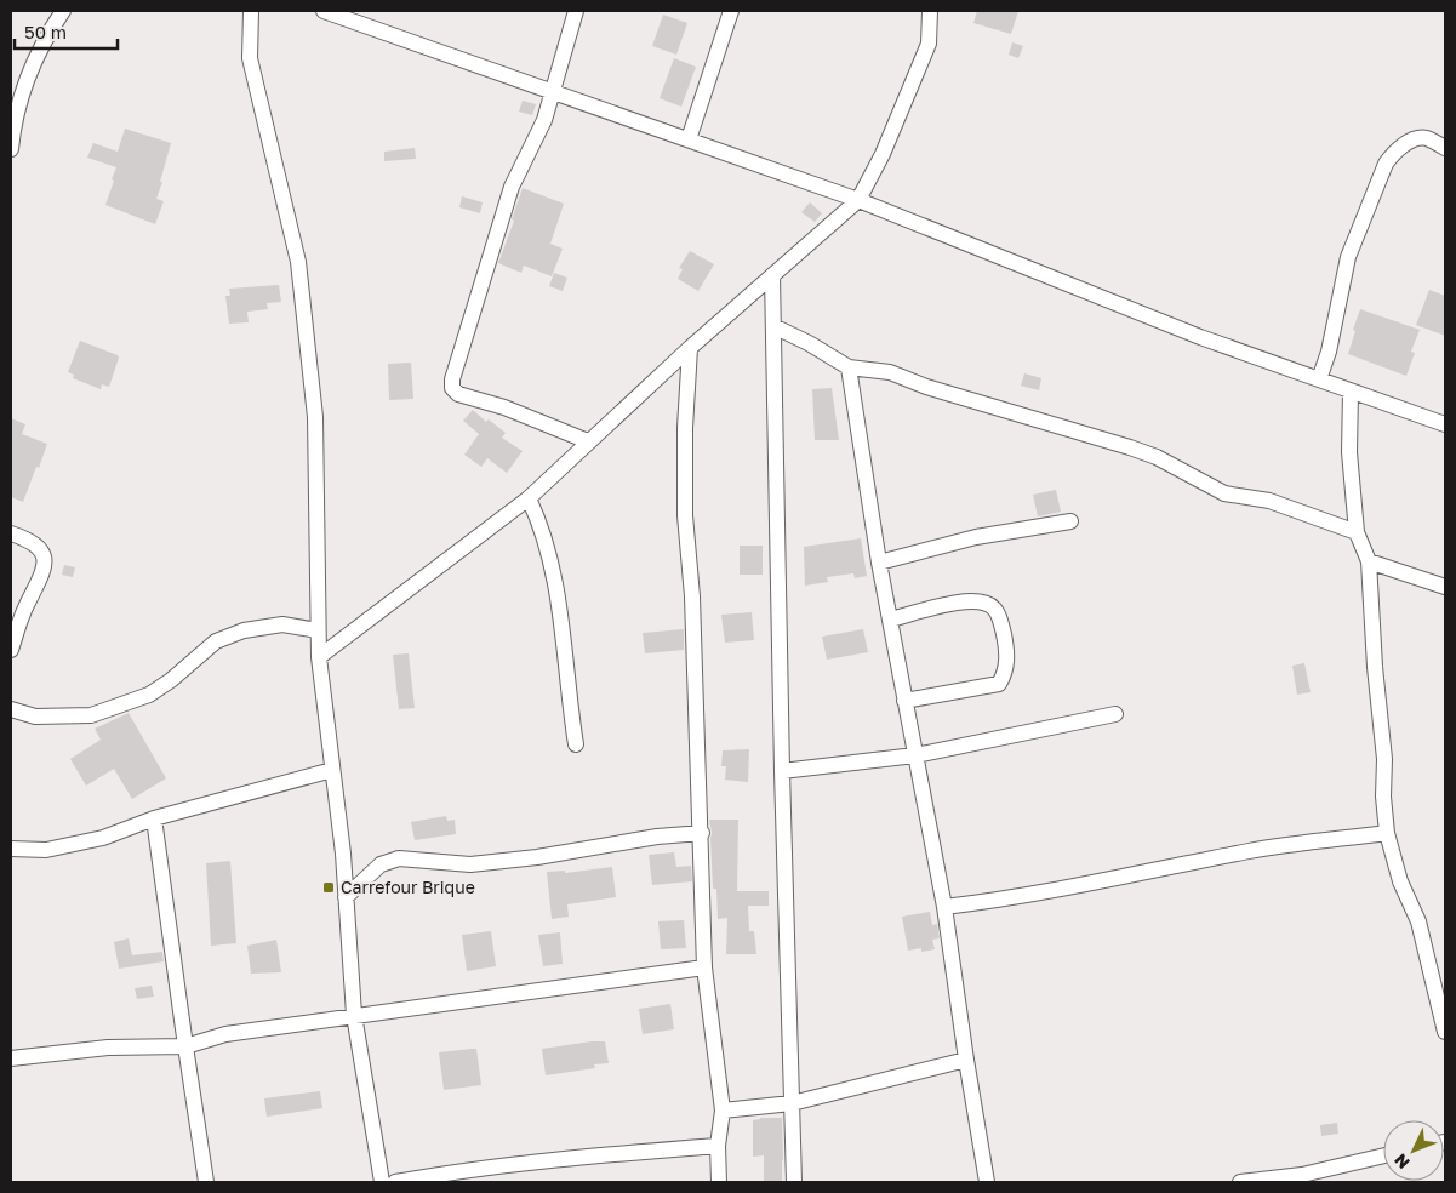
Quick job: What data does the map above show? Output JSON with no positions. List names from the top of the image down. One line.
{"places":{"transit":["Carrefour Brique"]},"scale_bar":"50 m","north":"bottom left"}
